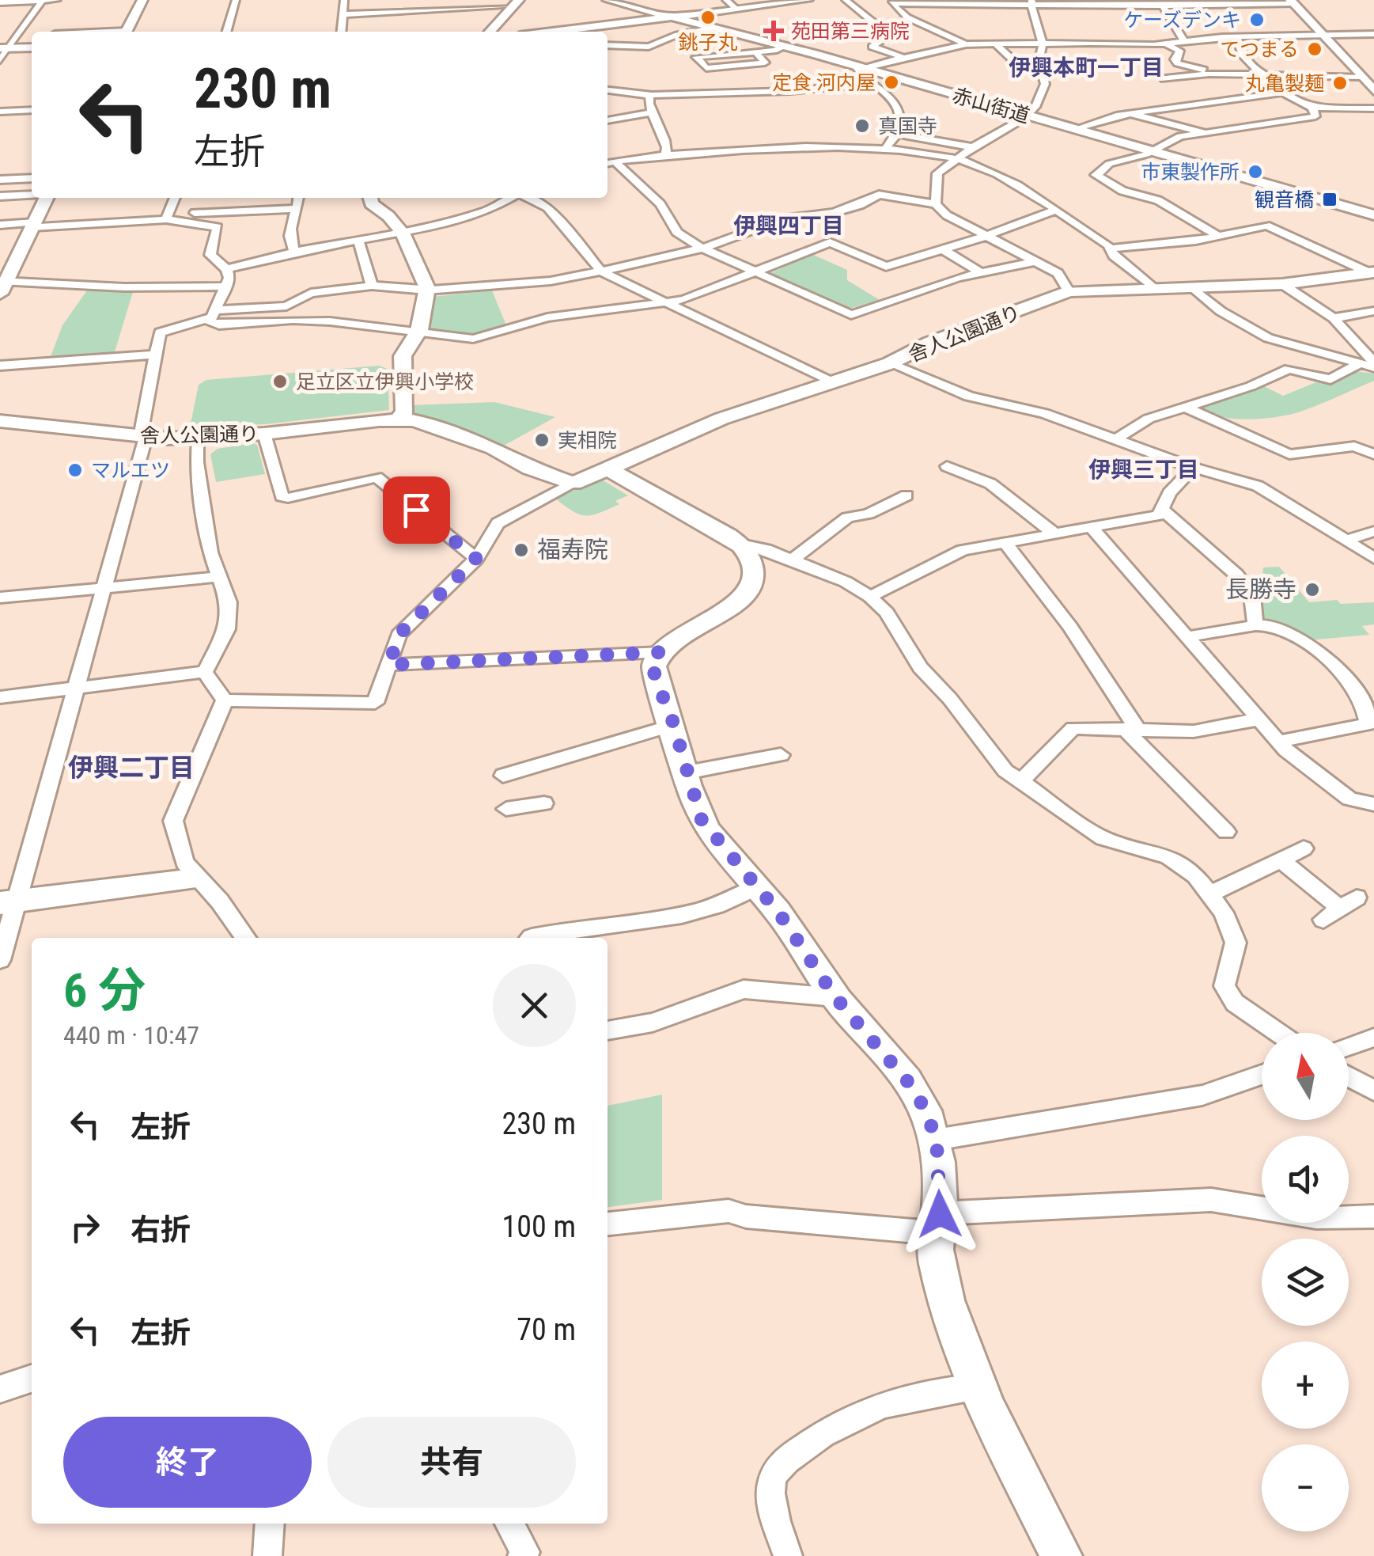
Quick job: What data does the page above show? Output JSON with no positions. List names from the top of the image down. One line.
{"streets":{"street":["赤山街道","舎人公園通り"]},"districts":["伊興本町一丁目","伊興四丁目","伊興三丁目","伊興二丁目"],"places":{"other":["銚子丸","ケーズデンキ","てつまる","定食 河内屋","丸亀製麺","真国寺","市東製作所","足立区立伊興小学校","実相院","マルエツ","福寿院","長勝寺"],"health":["苑田第三病院"],"transit":["観音橋"]},"north":"top","page":{"turn":["230 m","左折"],"heading":["6 分","440 m · 10:47"],"map_buttons":["+","−"],"list":[{"name":"左折","value":"230 m"},{"name":"右折","value":"100 m"},{"name":"左折","value":"70 m"}],"buttons":["終了","共有"]}}
